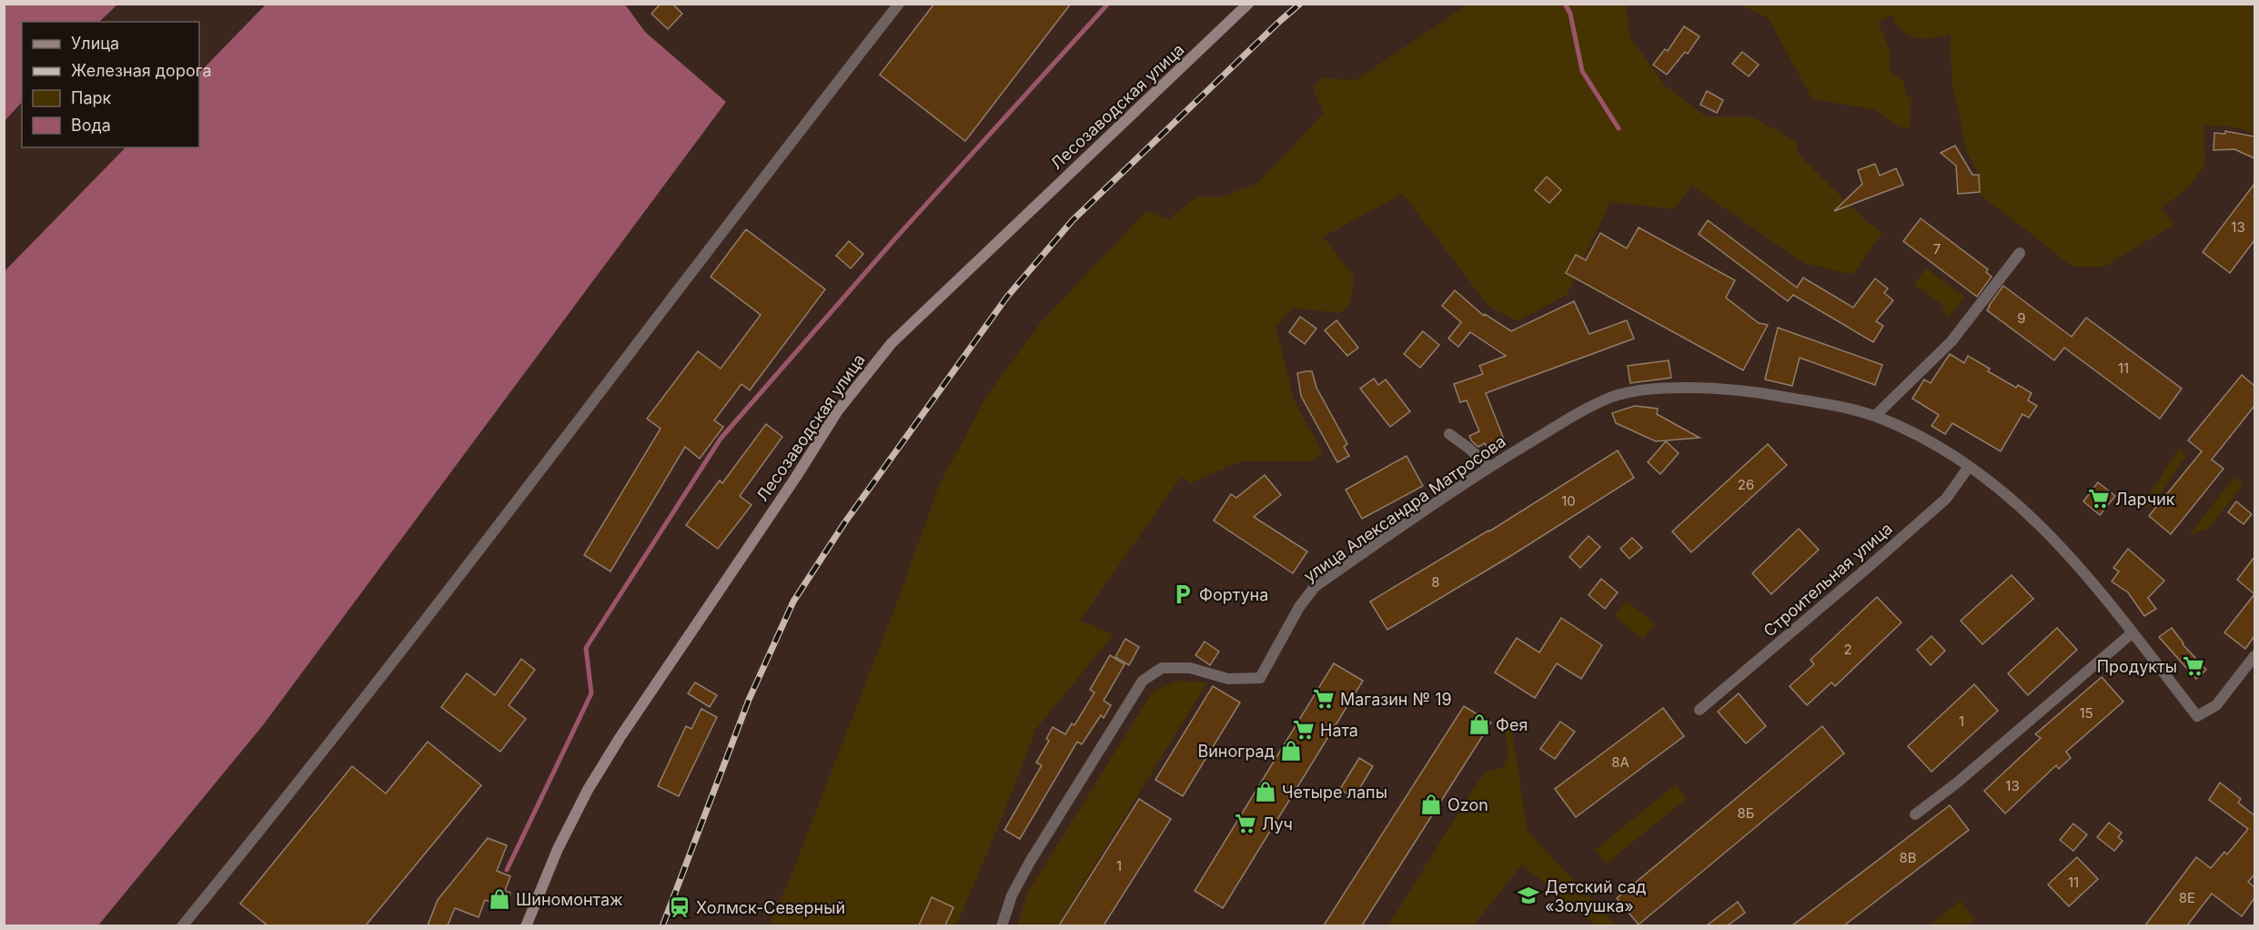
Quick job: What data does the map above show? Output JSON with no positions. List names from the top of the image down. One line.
{"streets":{"main road":["Лесозаводская улица"],"street":["улица Александра Матросова","Строительная улица"]},"crossings":[["улица Александра Матросова","Строительная улица"]],"places":{"supermarket":["Ларчик","Продукты","Магазин № 19","Ната","Луч"],"parking":["Фортуна"],"shop":["Фея","Виноград","Четыре лапы","Ozon","Шиномонтаж"],"school or university":["Детский сад «Золушка»"],"station":["Холмск-Северный"]},"house_numbers":["13","7","9","11","26","10","8","2","15","1","8А","13","8Б","8В","1","11","8Е"],"legend":["Улица","Железная дорога","Парк","Вода"]}
